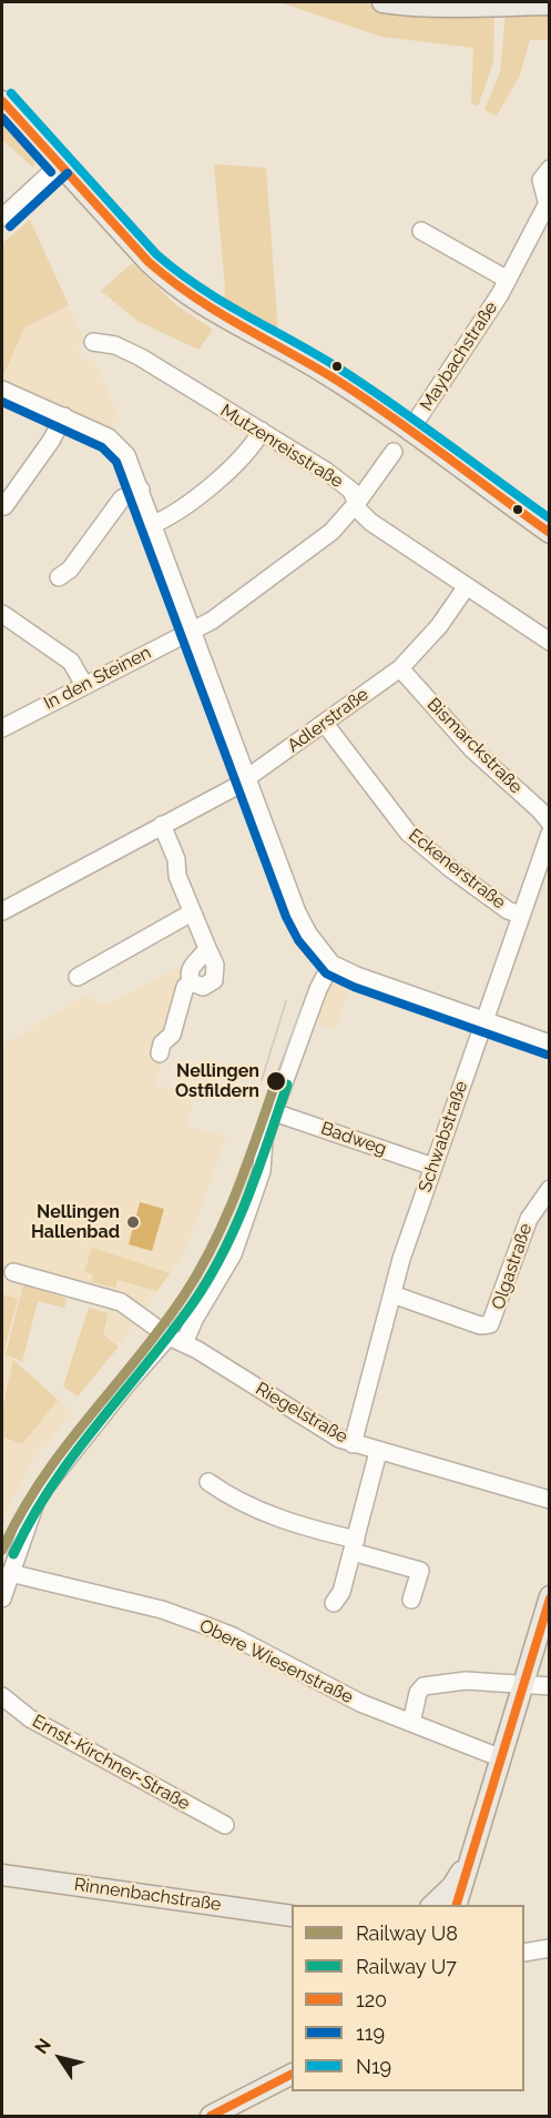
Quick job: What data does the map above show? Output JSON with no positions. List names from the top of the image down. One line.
{"streets":{"main road":["Rinnenbachstraße"],"street":["Maybachstraße","Mutzenreisstraße","In den Steinen","Adlerstraße","Bismarckstraße","Eckenerstraße","Schwabstraße","Badweg","Olgastraße","Riegelstraße","Obere Wiesenstraße","Ernst-Kirchner-Straße"]},"crossings":[["Mutzenreisstraße","In den Steinen"],["Mutzenreisstraße","Adlerstraße"],["Adlerstraße","Bismarckstraße"],["Adlerstraße","Eckenerstraße"],["Eckenerstraße","Schwabstraße"],["Schwabstraße","Badweg"],["Schwabstraße","Olgastraße"],["Schwabstraße","Riegelstraße"]],"places":["Nellingen Ostfildern","Nellingen Hallenbad"],"lines":["transit line N19","transit line 120","transit line 119","rail line U8","rail line U7"],"legend":["Railway U8","Railway U7","120","119","N19"],"north":"top left"}
